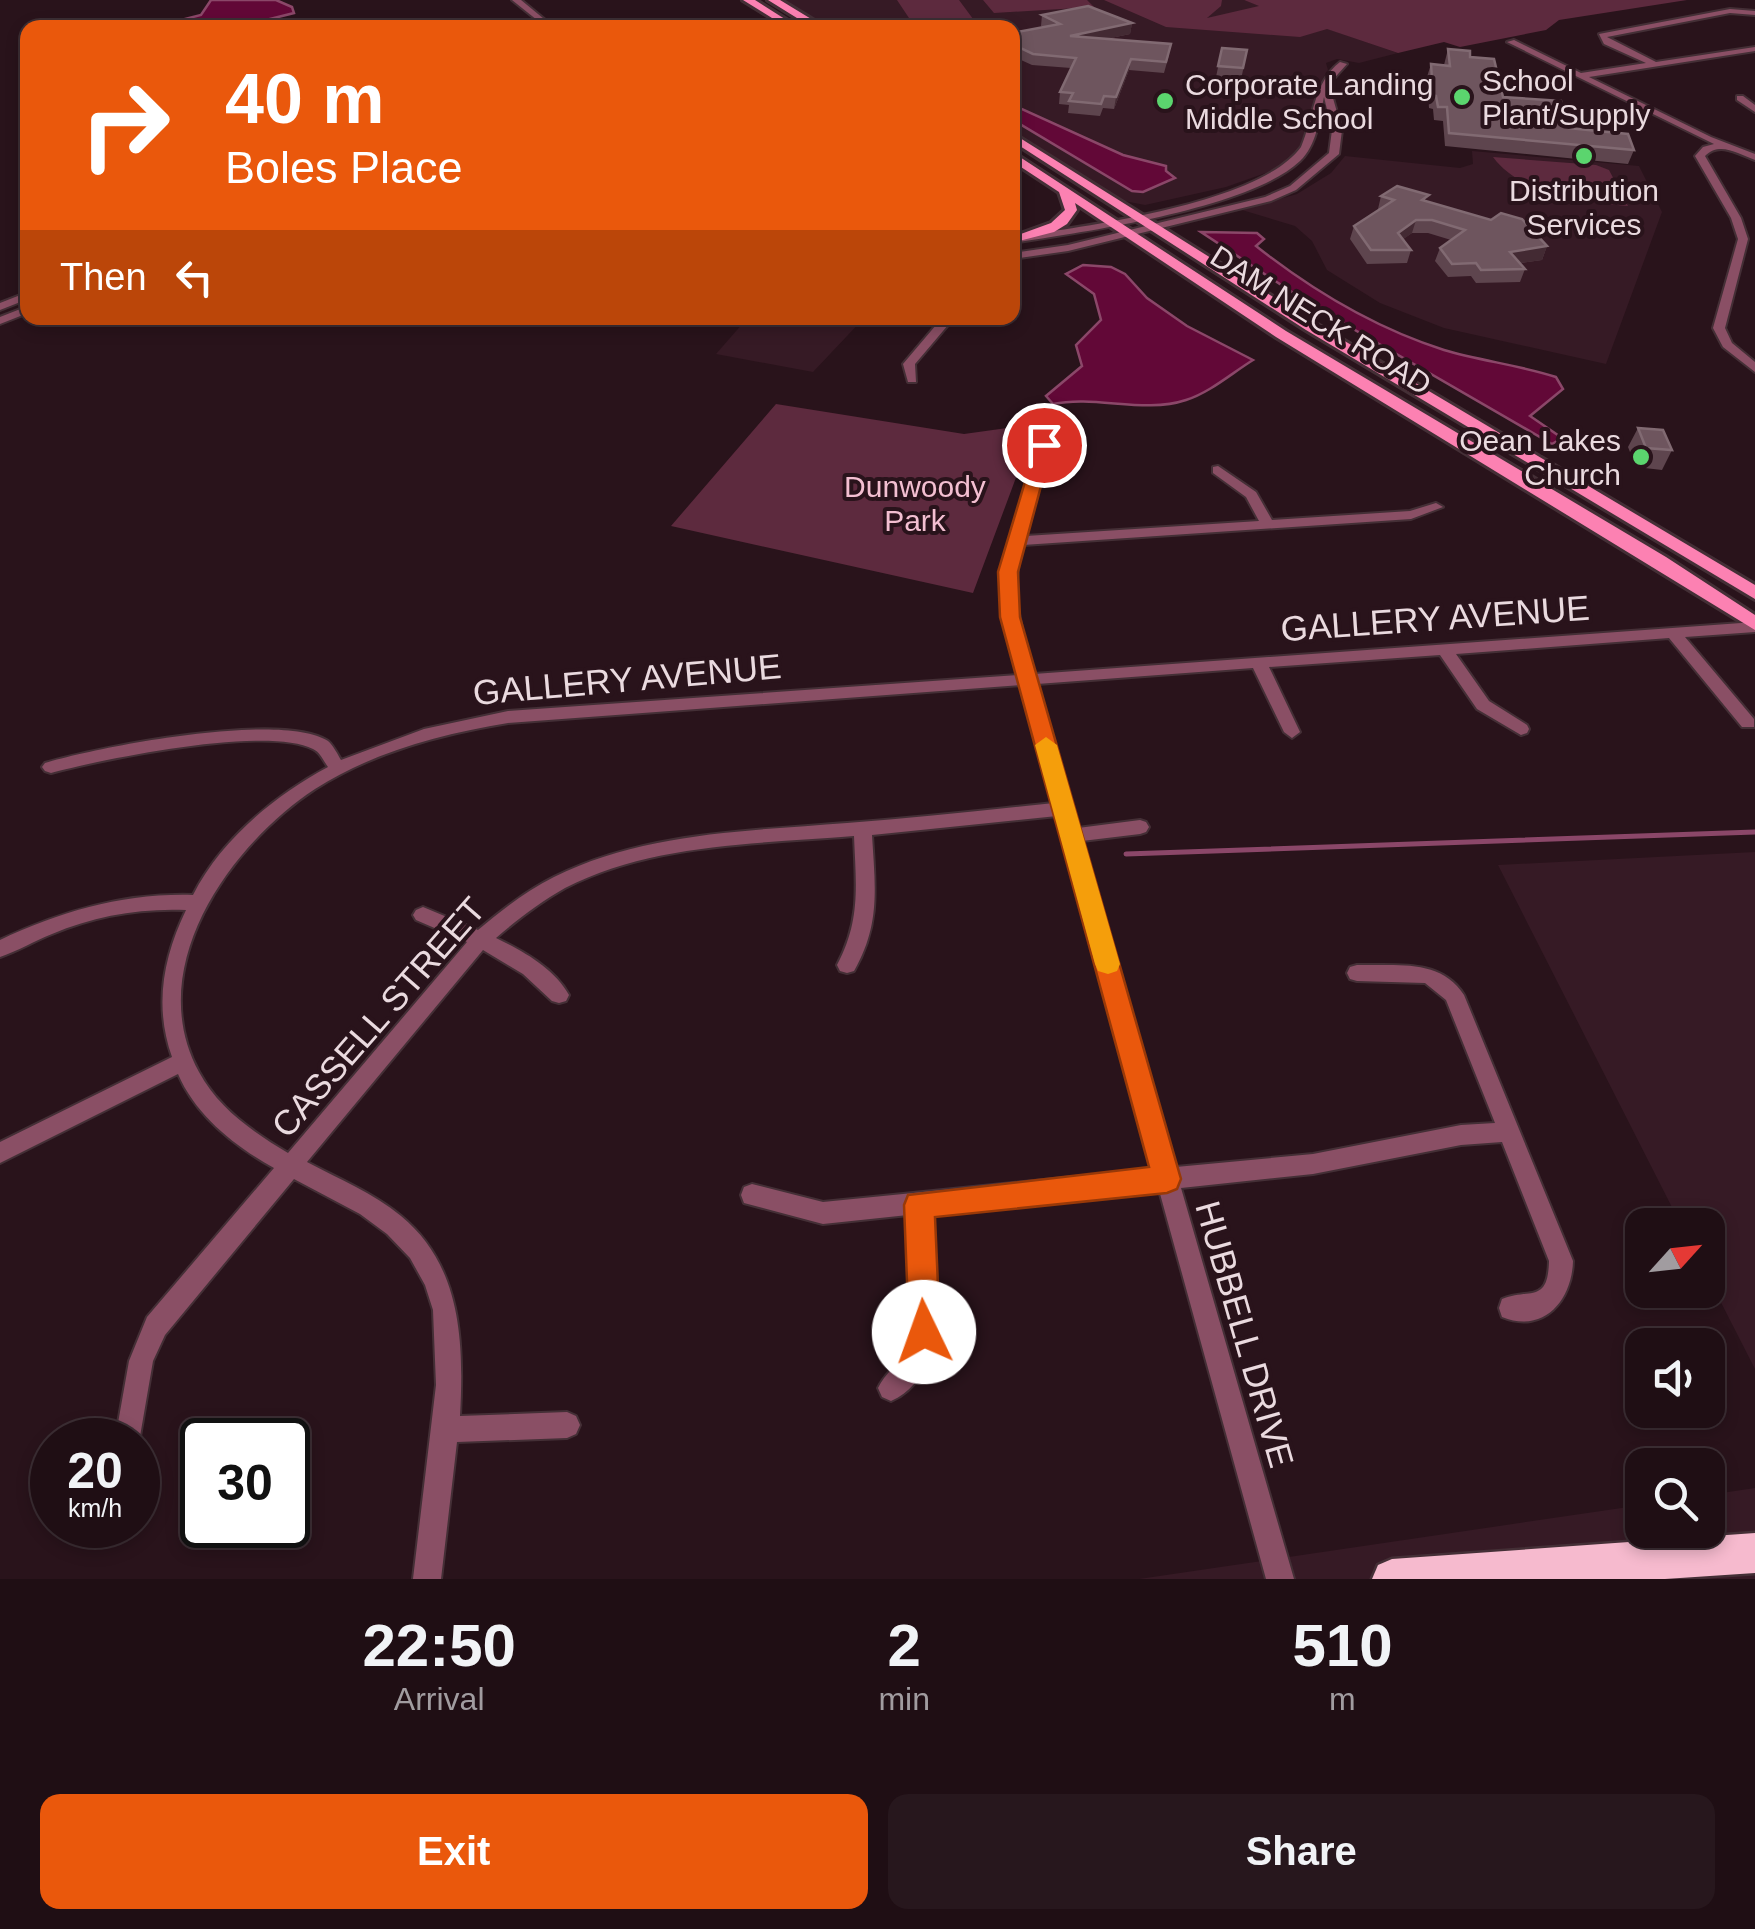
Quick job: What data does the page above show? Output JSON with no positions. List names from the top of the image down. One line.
{"streets":{"main road":["DAM NECK ROAD"],"street":["GALLERY AVENUE","CASSELL STREET","HUBBELL DRIVE"]},"crossings":[["DAM NECK ROAD","GALLERY AVENUE"],["GALLERY AVENUE","CASSELL STREET"],["GALLERY AVENUE","HUBBELL DRIVE"],["CASSELL STREET","HUBBELL DRIVE"]],"parks":["Dunwoody Park"],"places":["School Plant/Supply","Corporate Landing Middle School","Distribution Services","Oean Lakes Church"],"north":"top right","page":{"turn":["40 m","Boles Place"],"then":"Then","speed":"20 km/h","limit":"30","eta":["22:50","Arrival","2","min","510","m"],"buttons":["Exit","Share"]}}
